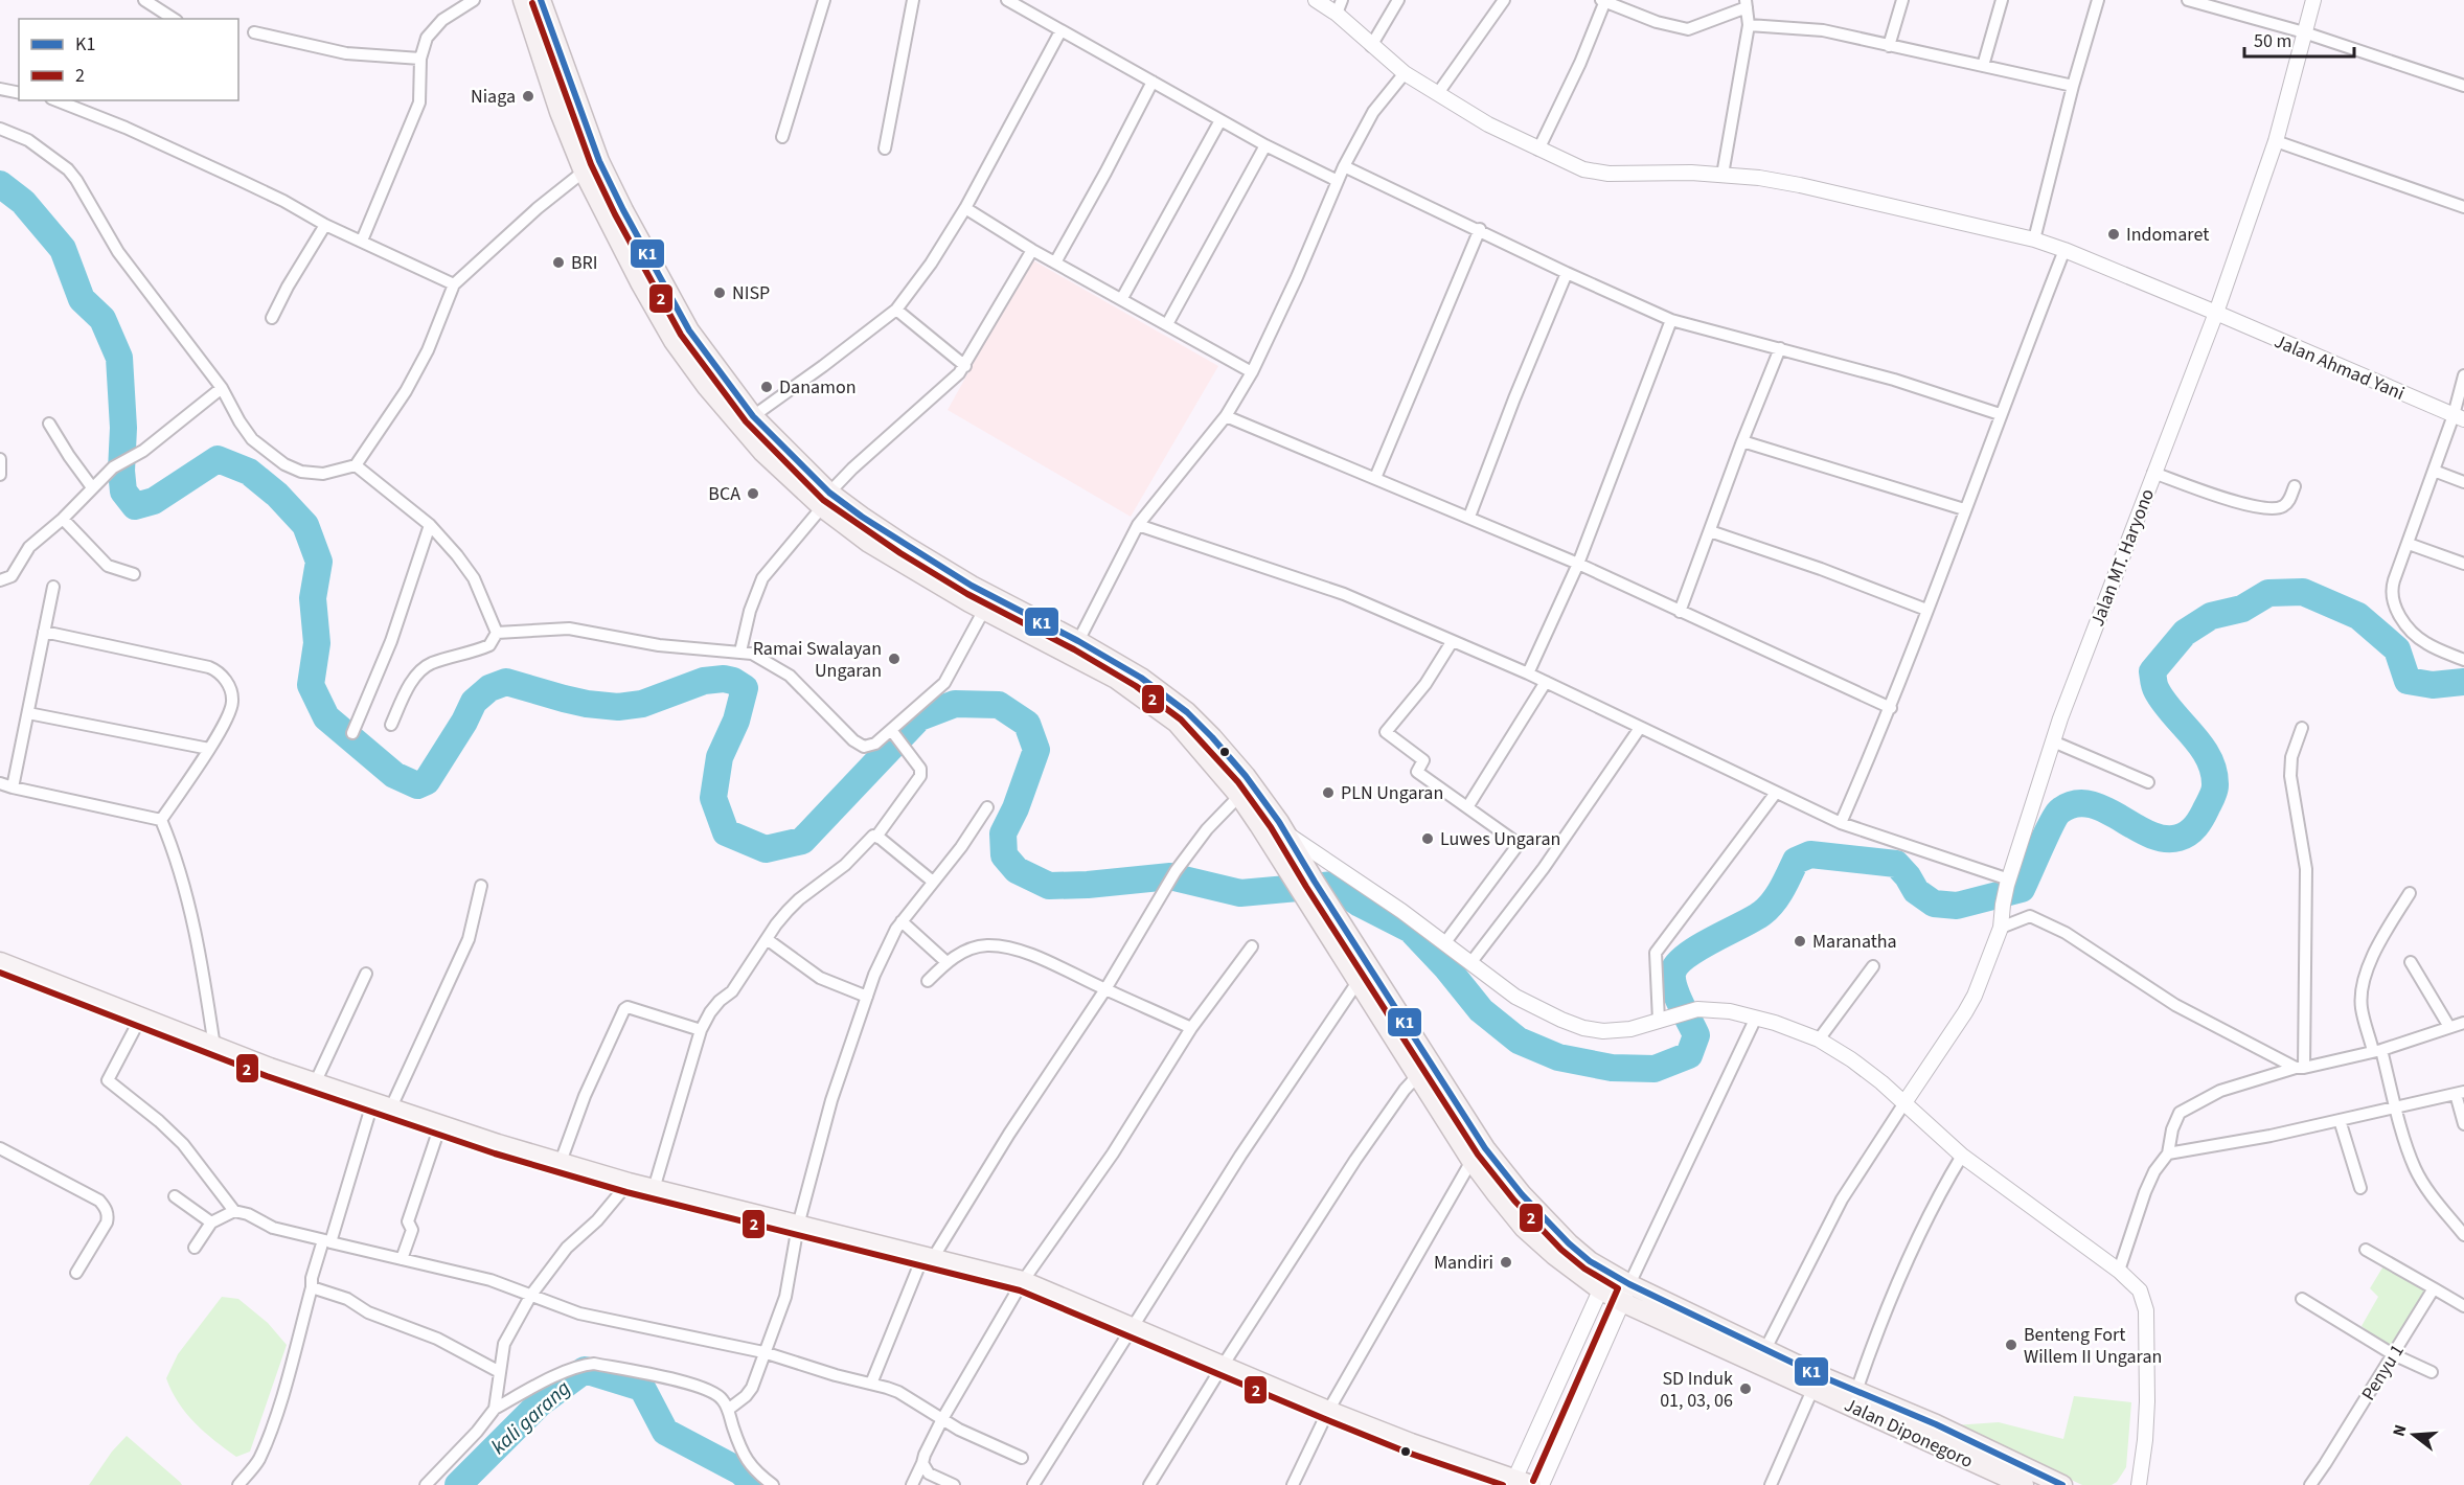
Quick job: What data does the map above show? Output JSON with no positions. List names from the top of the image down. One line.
{"streets":{"highway":["Jalan Diponegoro"],"street":["Jalan Ahmad Yani","Jalan MT. Haryono","Penyu 1"]},"crossings":[["Jalan Ahmad Yani","Jalan MT. Haryono"]],"water":["kali garang"],"places":["Niaga","Indomaret","BRI","NISP","Danamon","BCA","Ramai Swalayan Ungaran","PLN Ungaran","Luwes Ungaran","Maranatha","Mandiri","Benteng Fort Willem II Ungaran","SD Induk 01, 03, 06"],"lines":["transit line K1","transit line 2"],"legend":["K1","2"],"scale_bar":"50 m","north":"left"}
